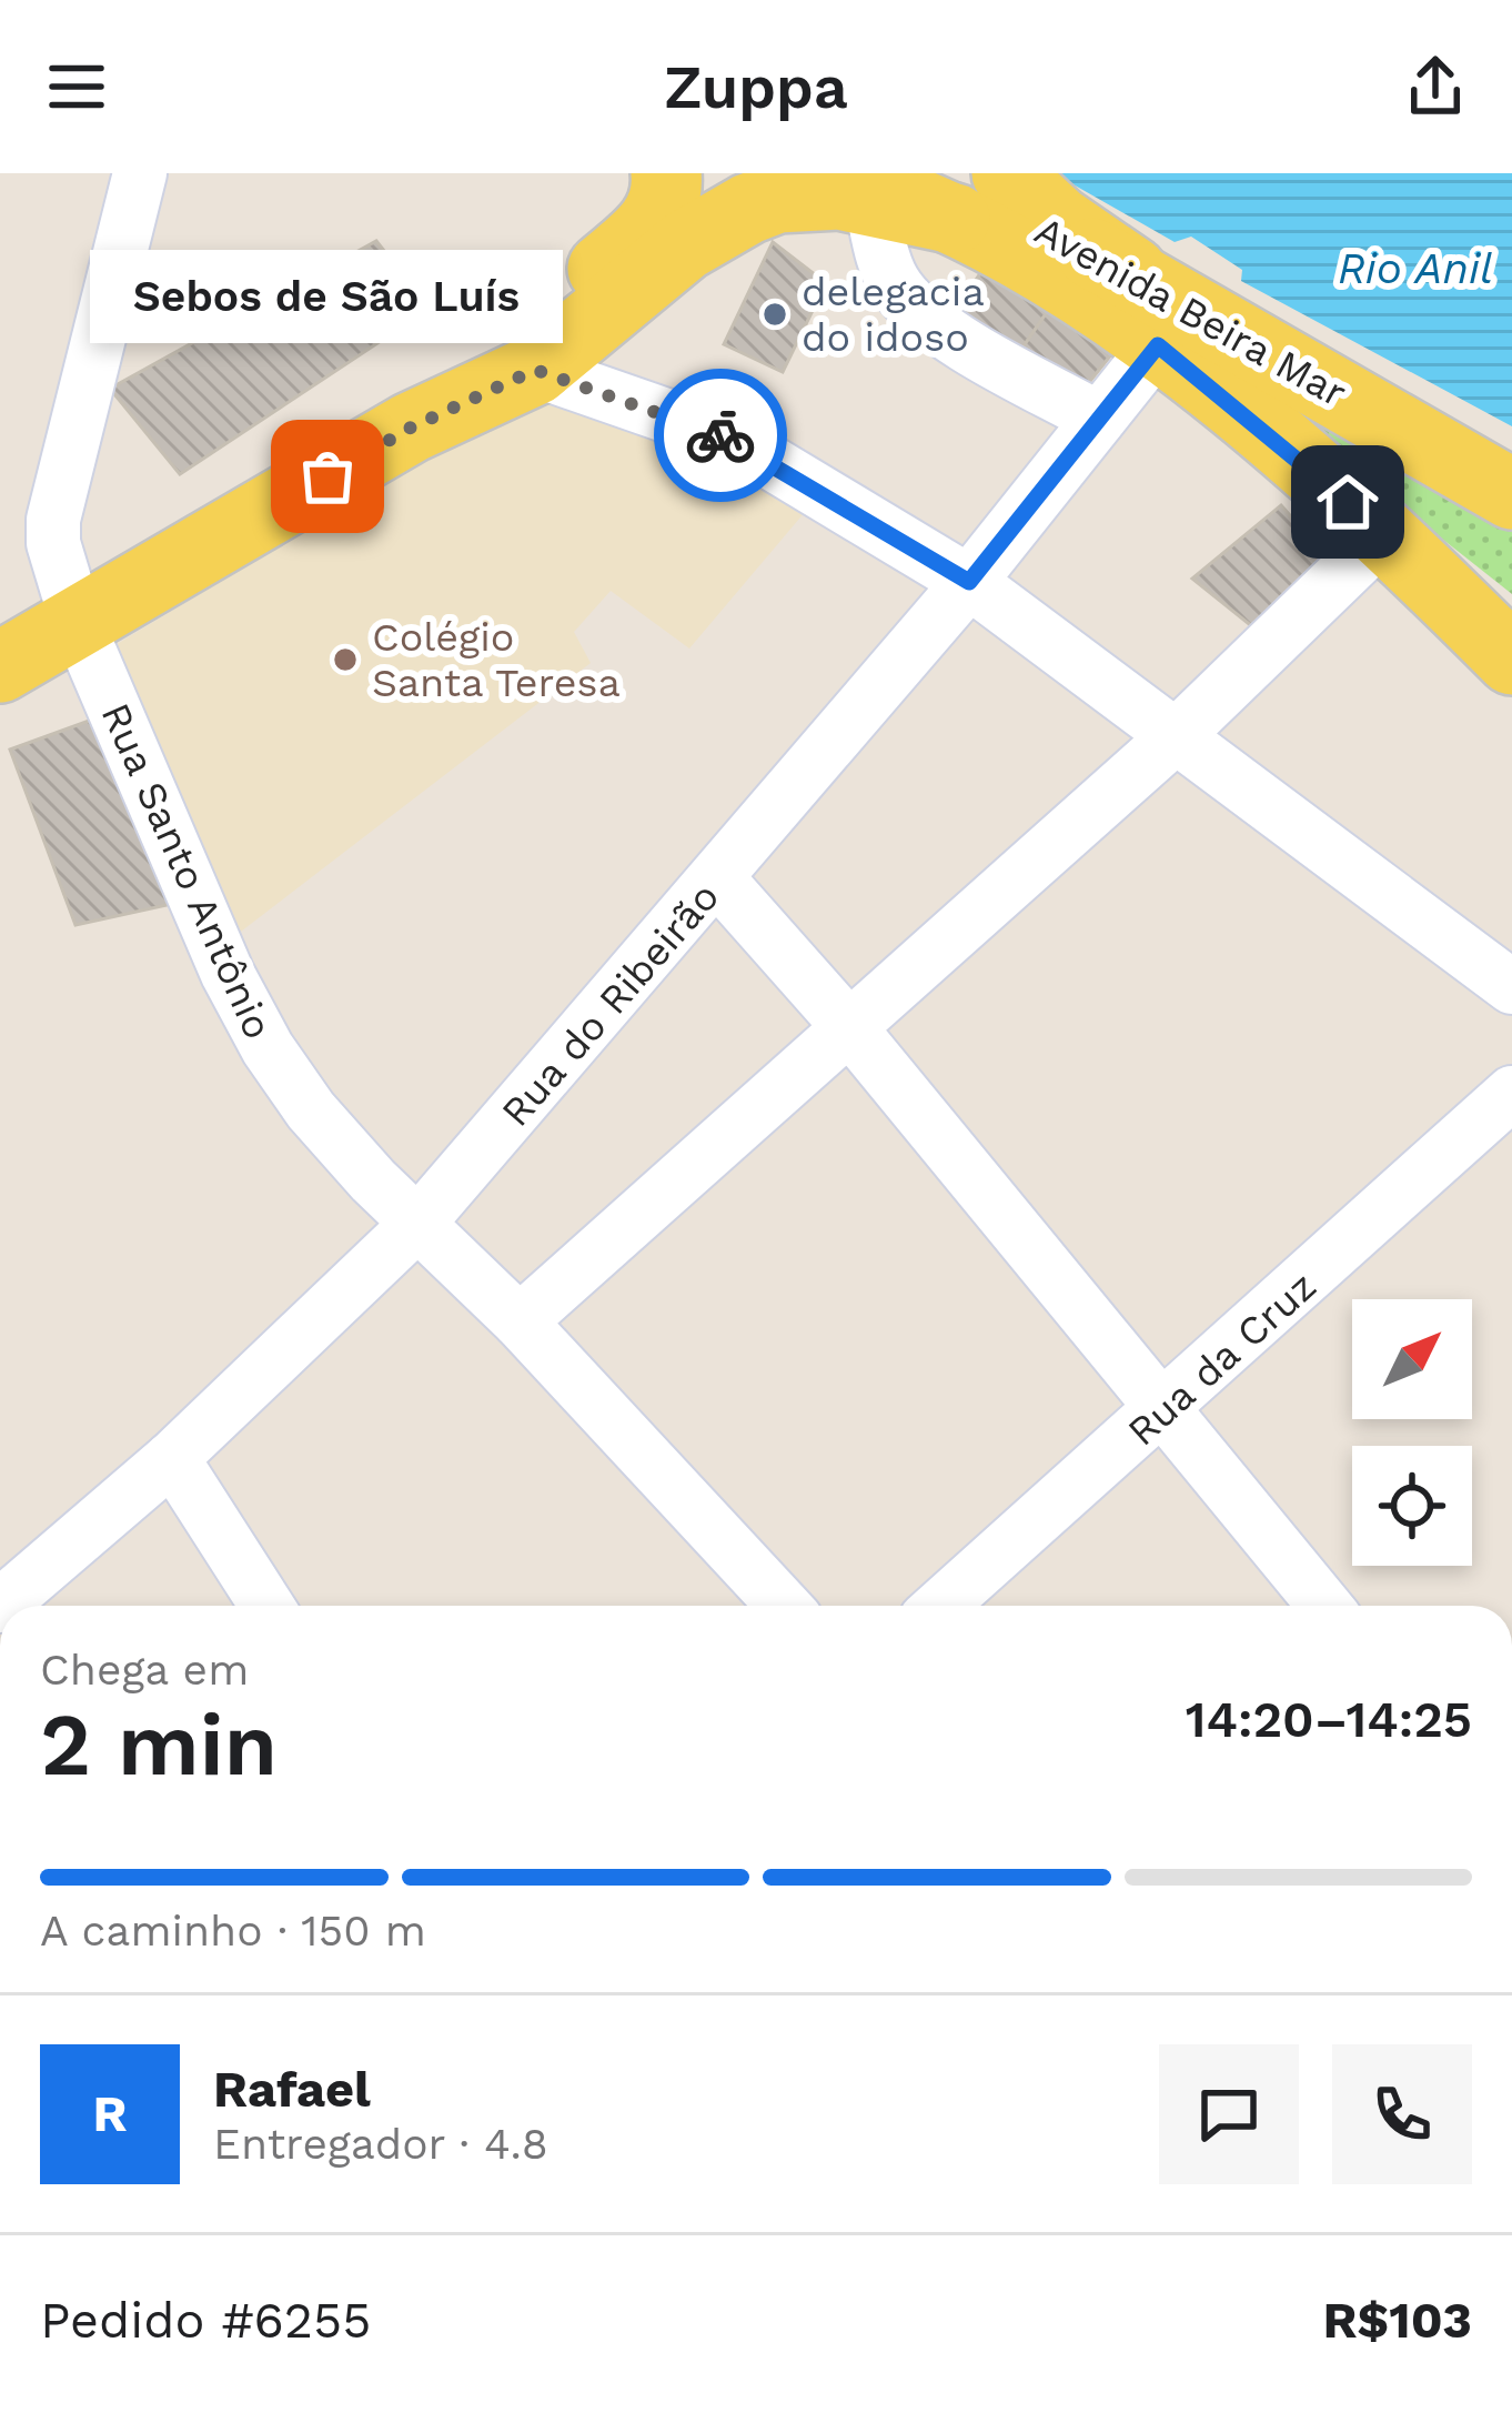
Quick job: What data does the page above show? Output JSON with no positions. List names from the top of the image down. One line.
{"streets":{"main road":["Avenida Beira Mar"],"street":["Rua Santo Antônio","Rua do Ribeirão","Rua da Cruz"]},"crossings":[["Avenida Beira Mar","Rua do Ribeirão"],["Rua Santo Antônio","Rua do Ribeirão"]],"water":["Rio Anil"],"places":["delegacia do idoso","Sebos de São Luís","Colégio Santa Teresa"],"north":"top right","page":{"header":"Zuppa","bubble":"Sebos de São Luís","heading":["2 min","Chega em","14:20–14:25"],"panel":["Rafael","Entregador · 4.8","Pedido #6255","R$103"],"bar":"A caminho · 150 m","round":"R"}}
